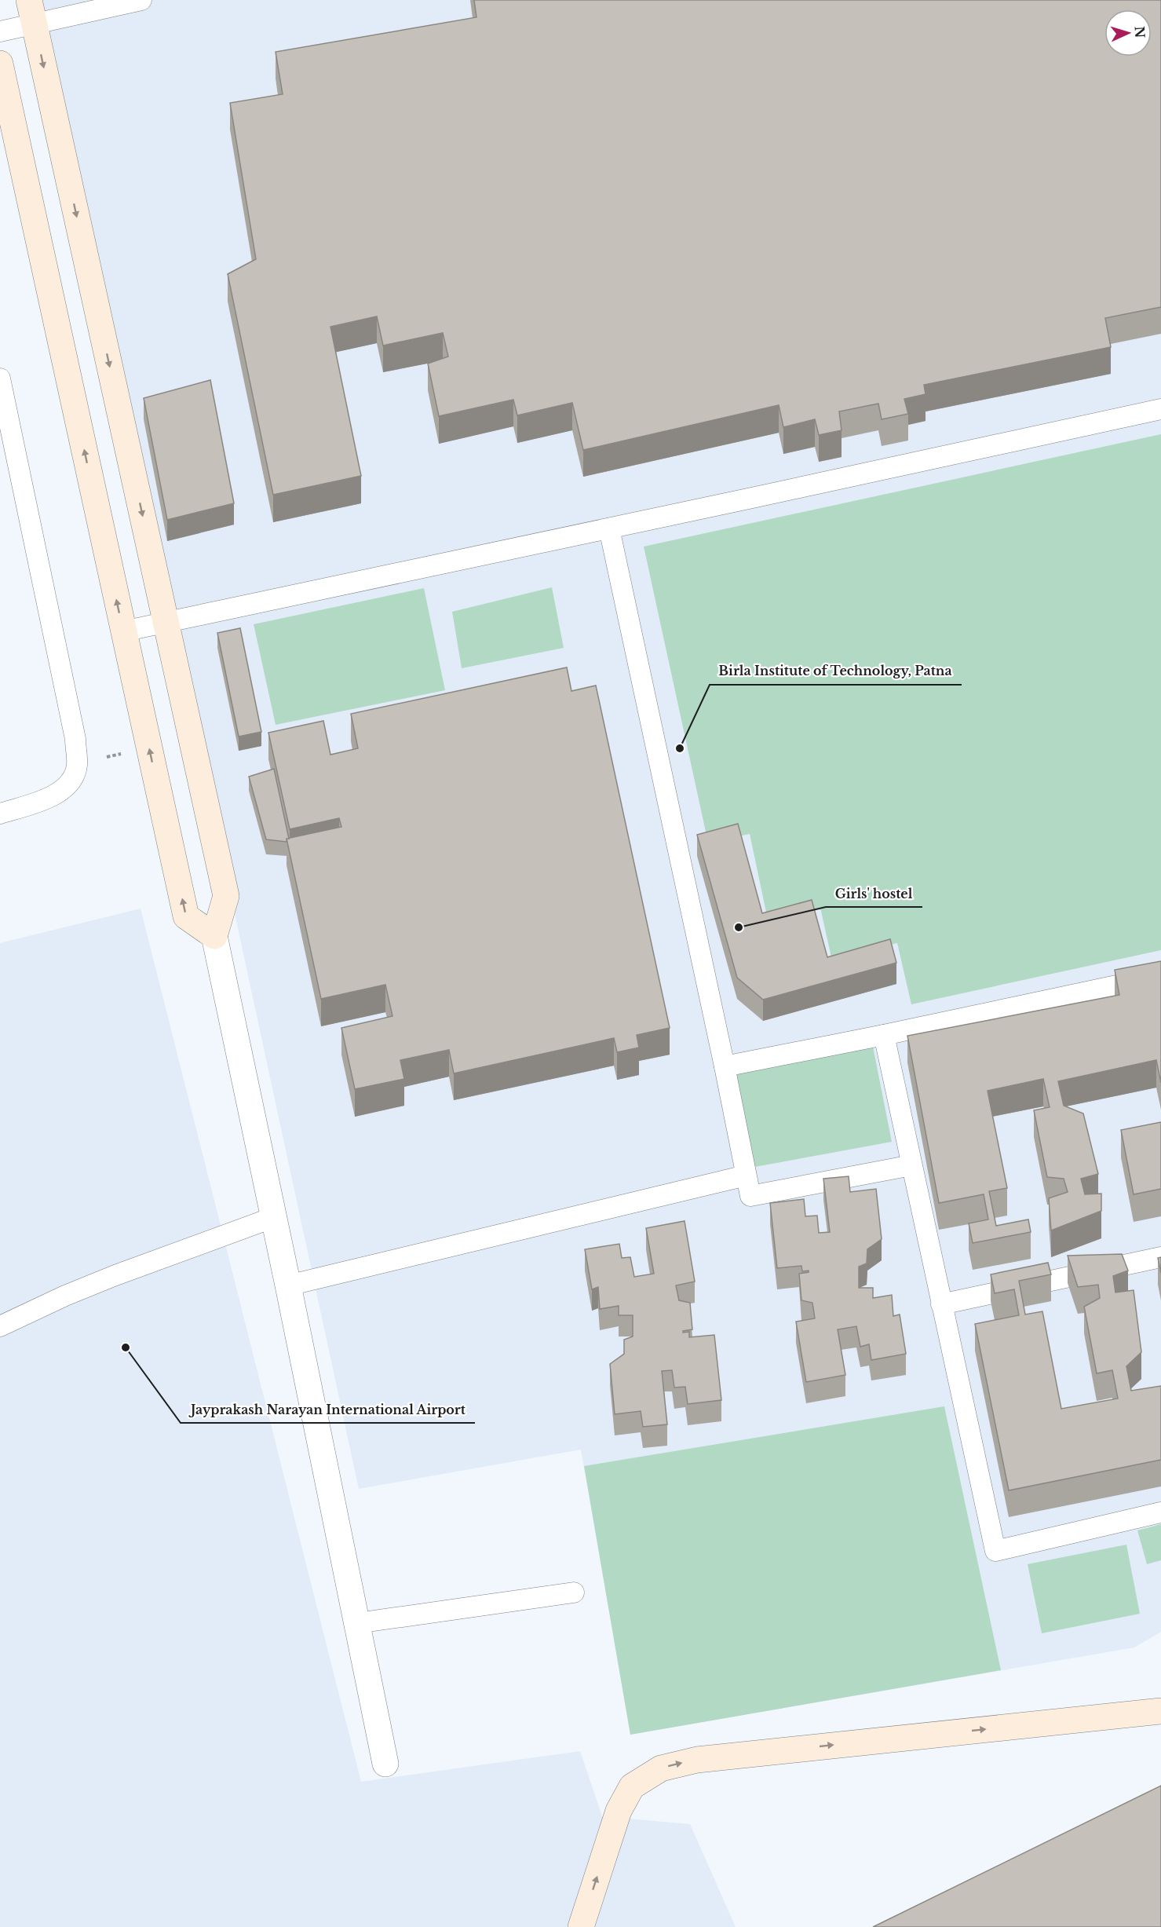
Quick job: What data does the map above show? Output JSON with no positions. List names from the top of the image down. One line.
{"places":["Birla Institute of Technology, Patna","Girls' hostel","Jayprakash Narayan International Airport"],"north":"right"}
